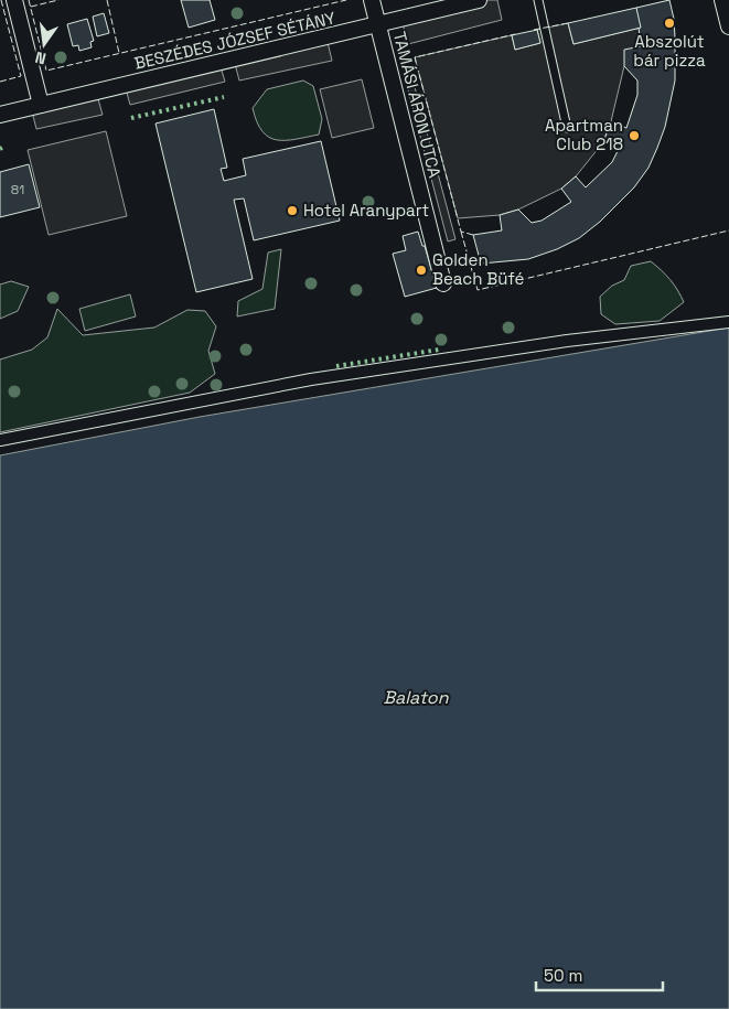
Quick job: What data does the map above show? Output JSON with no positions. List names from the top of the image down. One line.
{"streets":{"street":["BESZÉDES JÓZSEF SÉTÁNY","TAMÁSI ÁRON UTCA"]},"crossings":[["BESZÉDES JÓZSEF SÉTÁNY","TAMÁSI ÁRON UTCA"]],"water":["Balaton"],"places":["Abszolút bár pizza","Apartman Club 218","Hotel Aranypart","Golden Beach Büfé"],"house_numbers":["81"],"scale_bar":"50 m","north":"bottom"}
